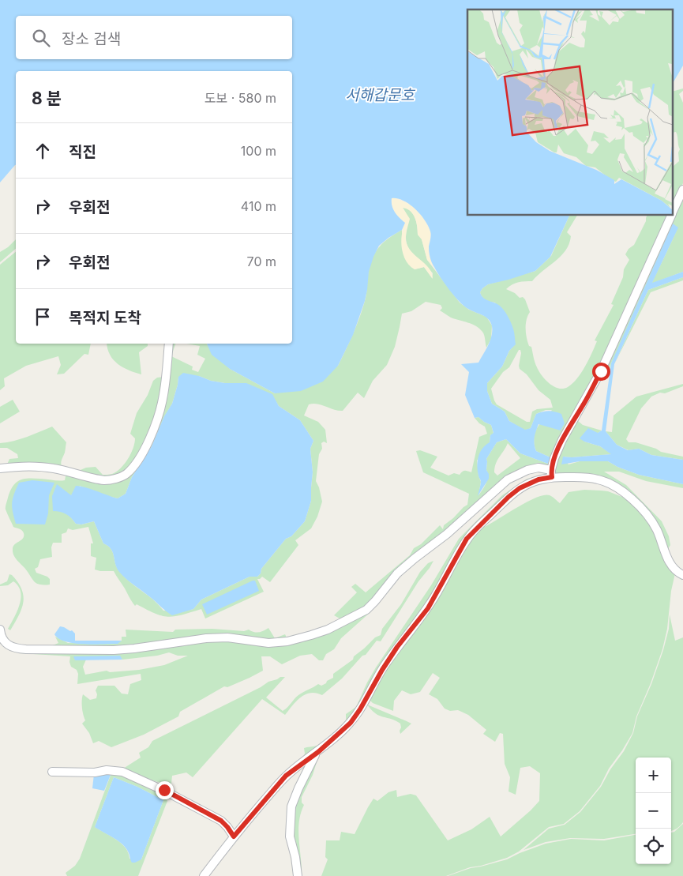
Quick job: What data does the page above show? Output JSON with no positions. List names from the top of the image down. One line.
{"water":["서해갑문호"],"page":{"search":"장소 검색","heading":["8 분","도보 · 580 m"],"list":[["직진","100 m"],["우회전","410 m"],["우회전","70 m"],"목적지 도착"],"map_buttons":["+","−"]}}
